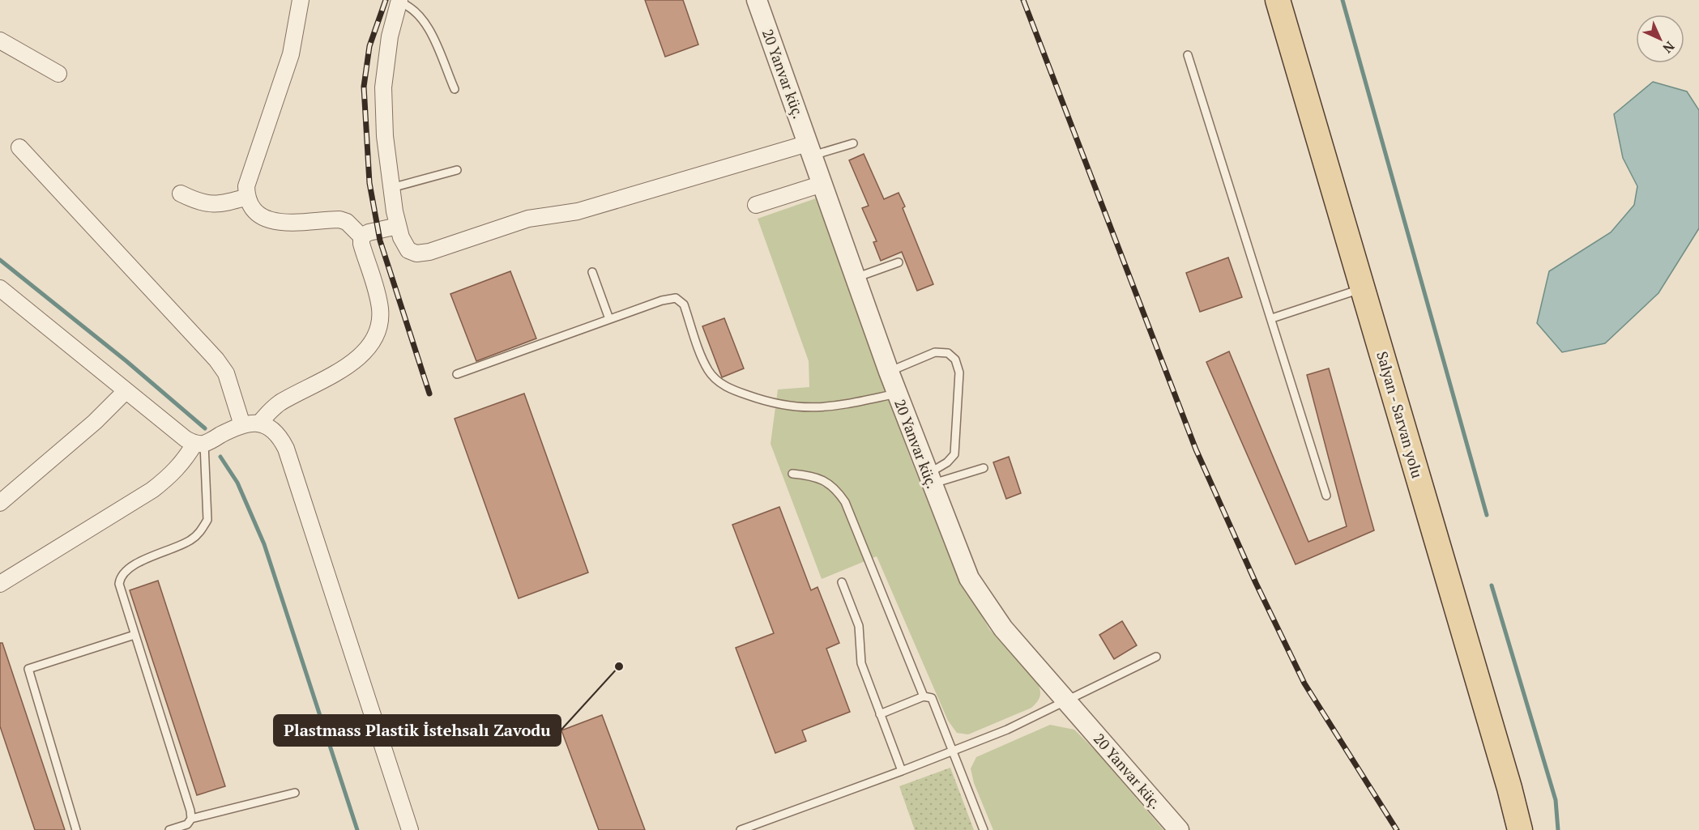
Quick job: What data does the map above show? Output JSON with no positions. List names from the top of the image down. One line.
{"streets":{"main road":["Salyan - Sarvan yolu"],"street":["20 Yanvar küç."]},"places":["Plastmass Plastik İstehsalı Zavodu"],"north":"bottom right"}
